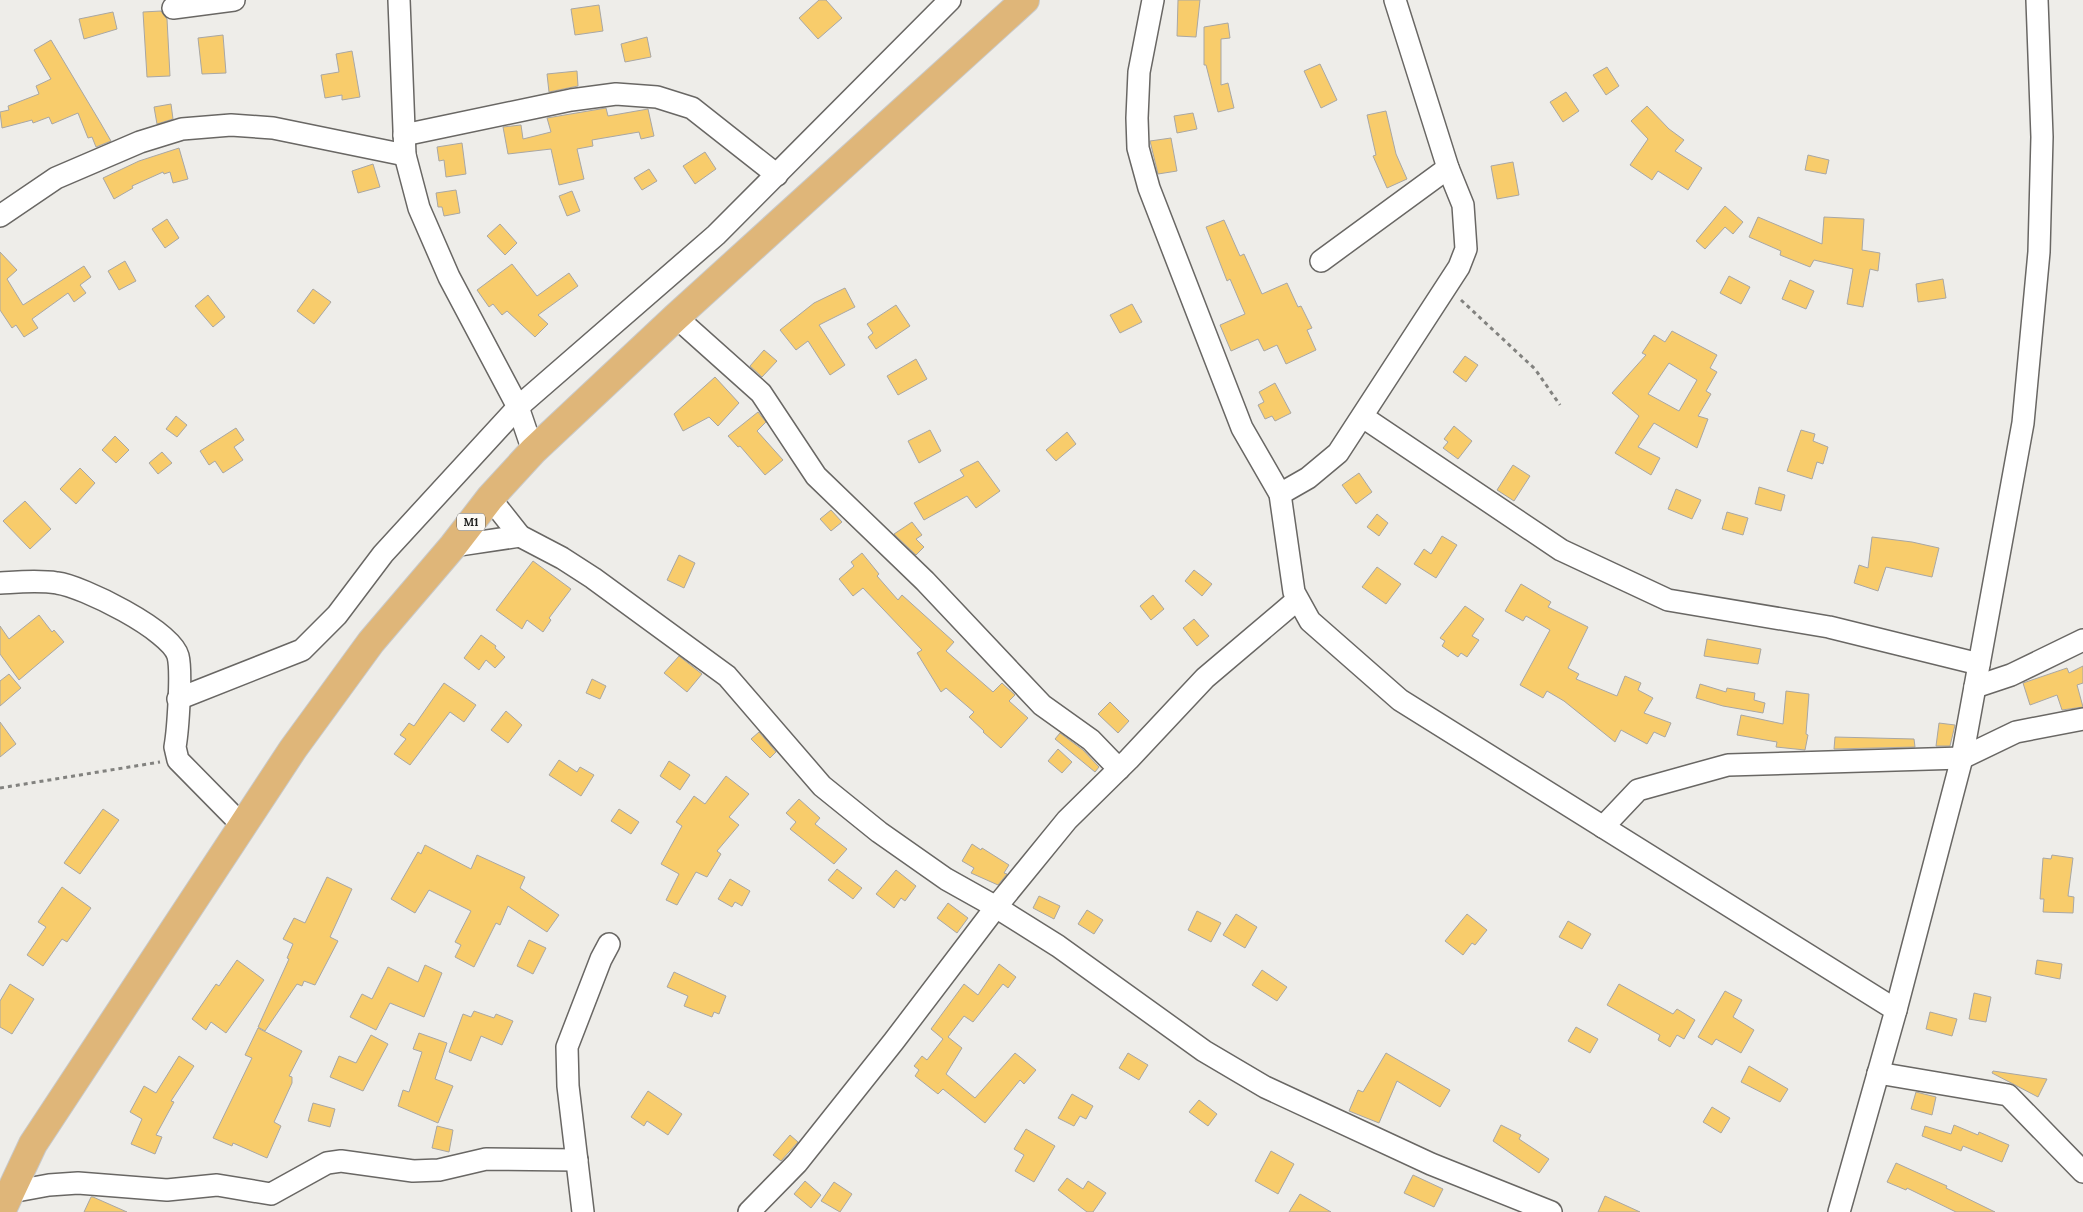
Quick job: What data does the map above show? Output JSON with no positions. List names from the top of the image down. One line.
{"streets":{"highway":["M1"]}}
